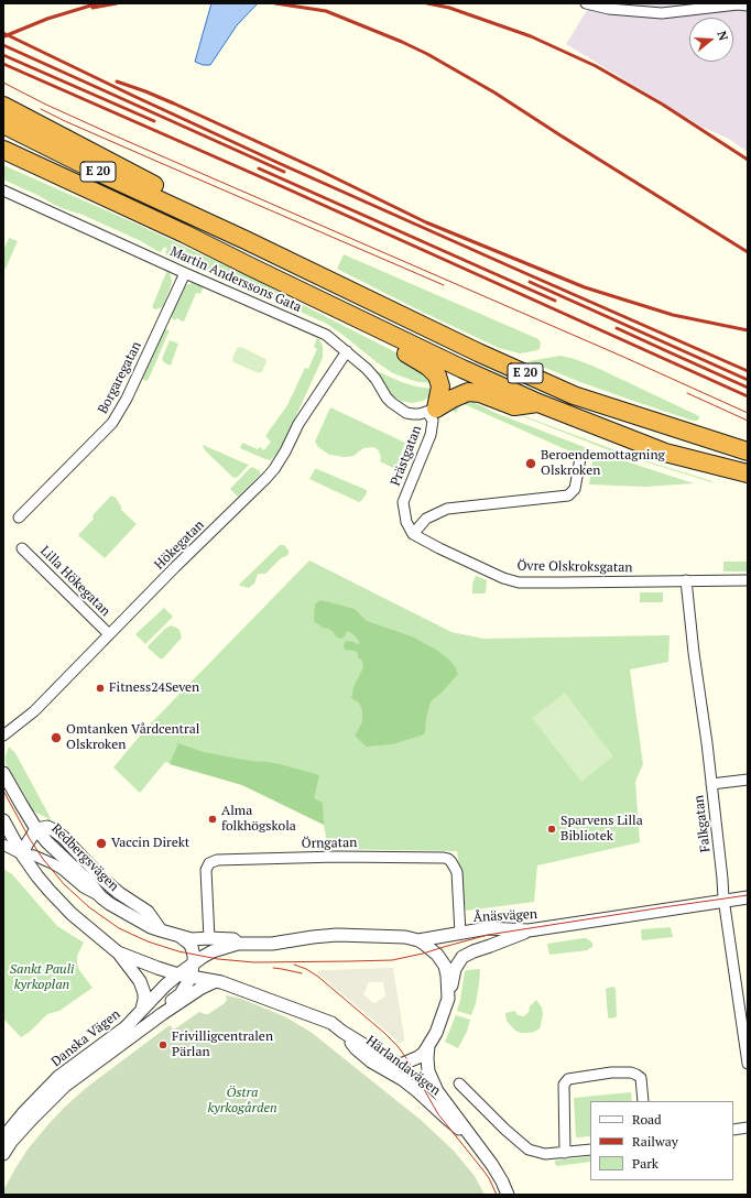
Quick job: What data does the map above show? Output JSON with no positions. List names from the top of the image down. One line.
{"streets":{"highway":["E 20"],"street":["Martin Anderssons Gata","Borgaregatan","Prästgatan","Hökegatan","Övre Olskroksgatan","Lilla Hökegatan","Falkgatan","Örngatan","Redbergsvägen","Ånäsvägen","Danska Vägen","Härlandavägen"]},"crossings":[["Martin Anderssons Gata","Borgaregatan"],["Martin Anderssons Gata","Prästgatan"],["Martin Anderssons Gata","Hökegatan"],["Prästgatan","Övre Olskroksgatan"],["Hökegatan","Lilla Hökegatan"],["Övre Olskroksgatan","Falkgatan"],["Falkgatan","Ånäsvägen"],["Örngatan","Redbergsvägen"],["Örngatan","Ånäsvägen"],["Redbergsvägen","Ånäsvägen"],["Redbergsvägen","Danska Vägen"],["Ånäsvägen","Danska Vägen"],["Danska Vägen","Härlandavägen"]],"parks":["Sankt Pauli kyrkoplan","Östra kyrkogården"],"places":["Beroendemottagning Olskroken","Fitness24Seven","Omtanken Vårdcentral Olskroken","Alma folkhögskola","Sparvens Lilla Bibliotek","Vaccin Direkt","Frivilligcentralen Pärlan"],"legend":["Road","Railway","Park"],"north":"right"}
